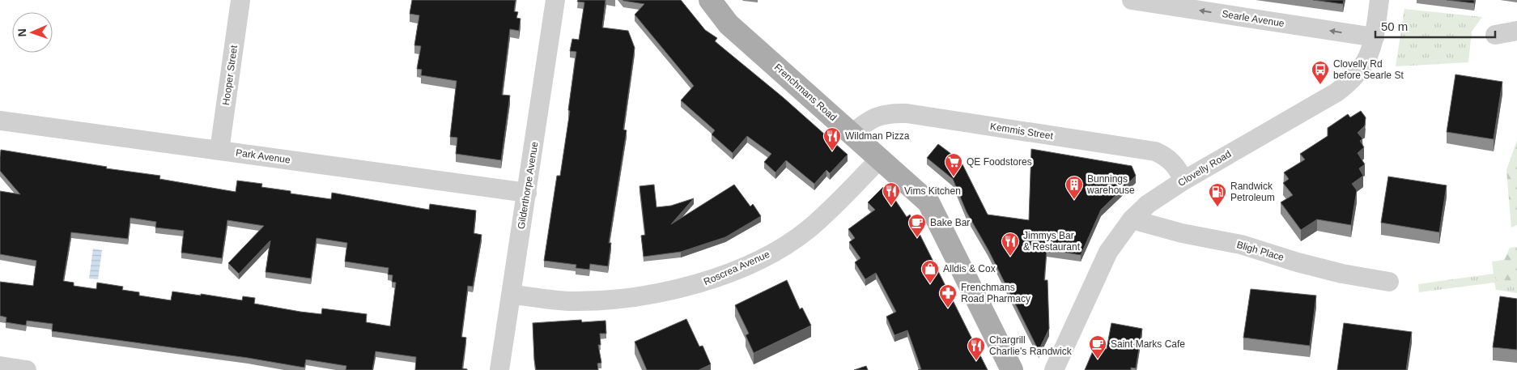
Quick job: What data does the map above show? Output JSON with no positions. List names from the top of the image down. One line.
{"streets":{"main road":["Frenchmans Road"],"street":["Searle Avenue","Hooper Street","Kemmis Street","Park Avenue","Clovelly Road","Gilderthorpe Avenue","Bligh Place","Roscrea Avenue"]},"crossings":[["Searle Avenue","Clovelly Road"],["Hooper Street","Park Avenue"],["Frenchmans Road","Kemmis Street"],["Frenchmans Road","Roscrea Avenue"],["Kemmis Street","Clovelly Road"],["Park Avenue","Gilderthorpe Avenue"],["Clovelly Road","Bligh Place"],["Gilderthorpe Avenue","Roscrea Avenue"]],"one_way":["Searle Avenue"],"places":{"bus stop":["Clovelly Rd before Searle St"],"restaurant":["Wildman Pizza","Vims Kitchen","Jimmys Bar & Restaurant","Chargrill Charlie's Randwick"],"supermarket":["QE Foodstores"],"building":["Bunnings warehouse"],"fuel station":["Randwick Petroleum"],"cafe":["Bake Bar","Saint Marks Cafe"],"shop":["Alldis & Cox"],"pharmacy":["Frenchmans Road Pharmacy"]},"scale_bar":"50 m","north":"left"}
